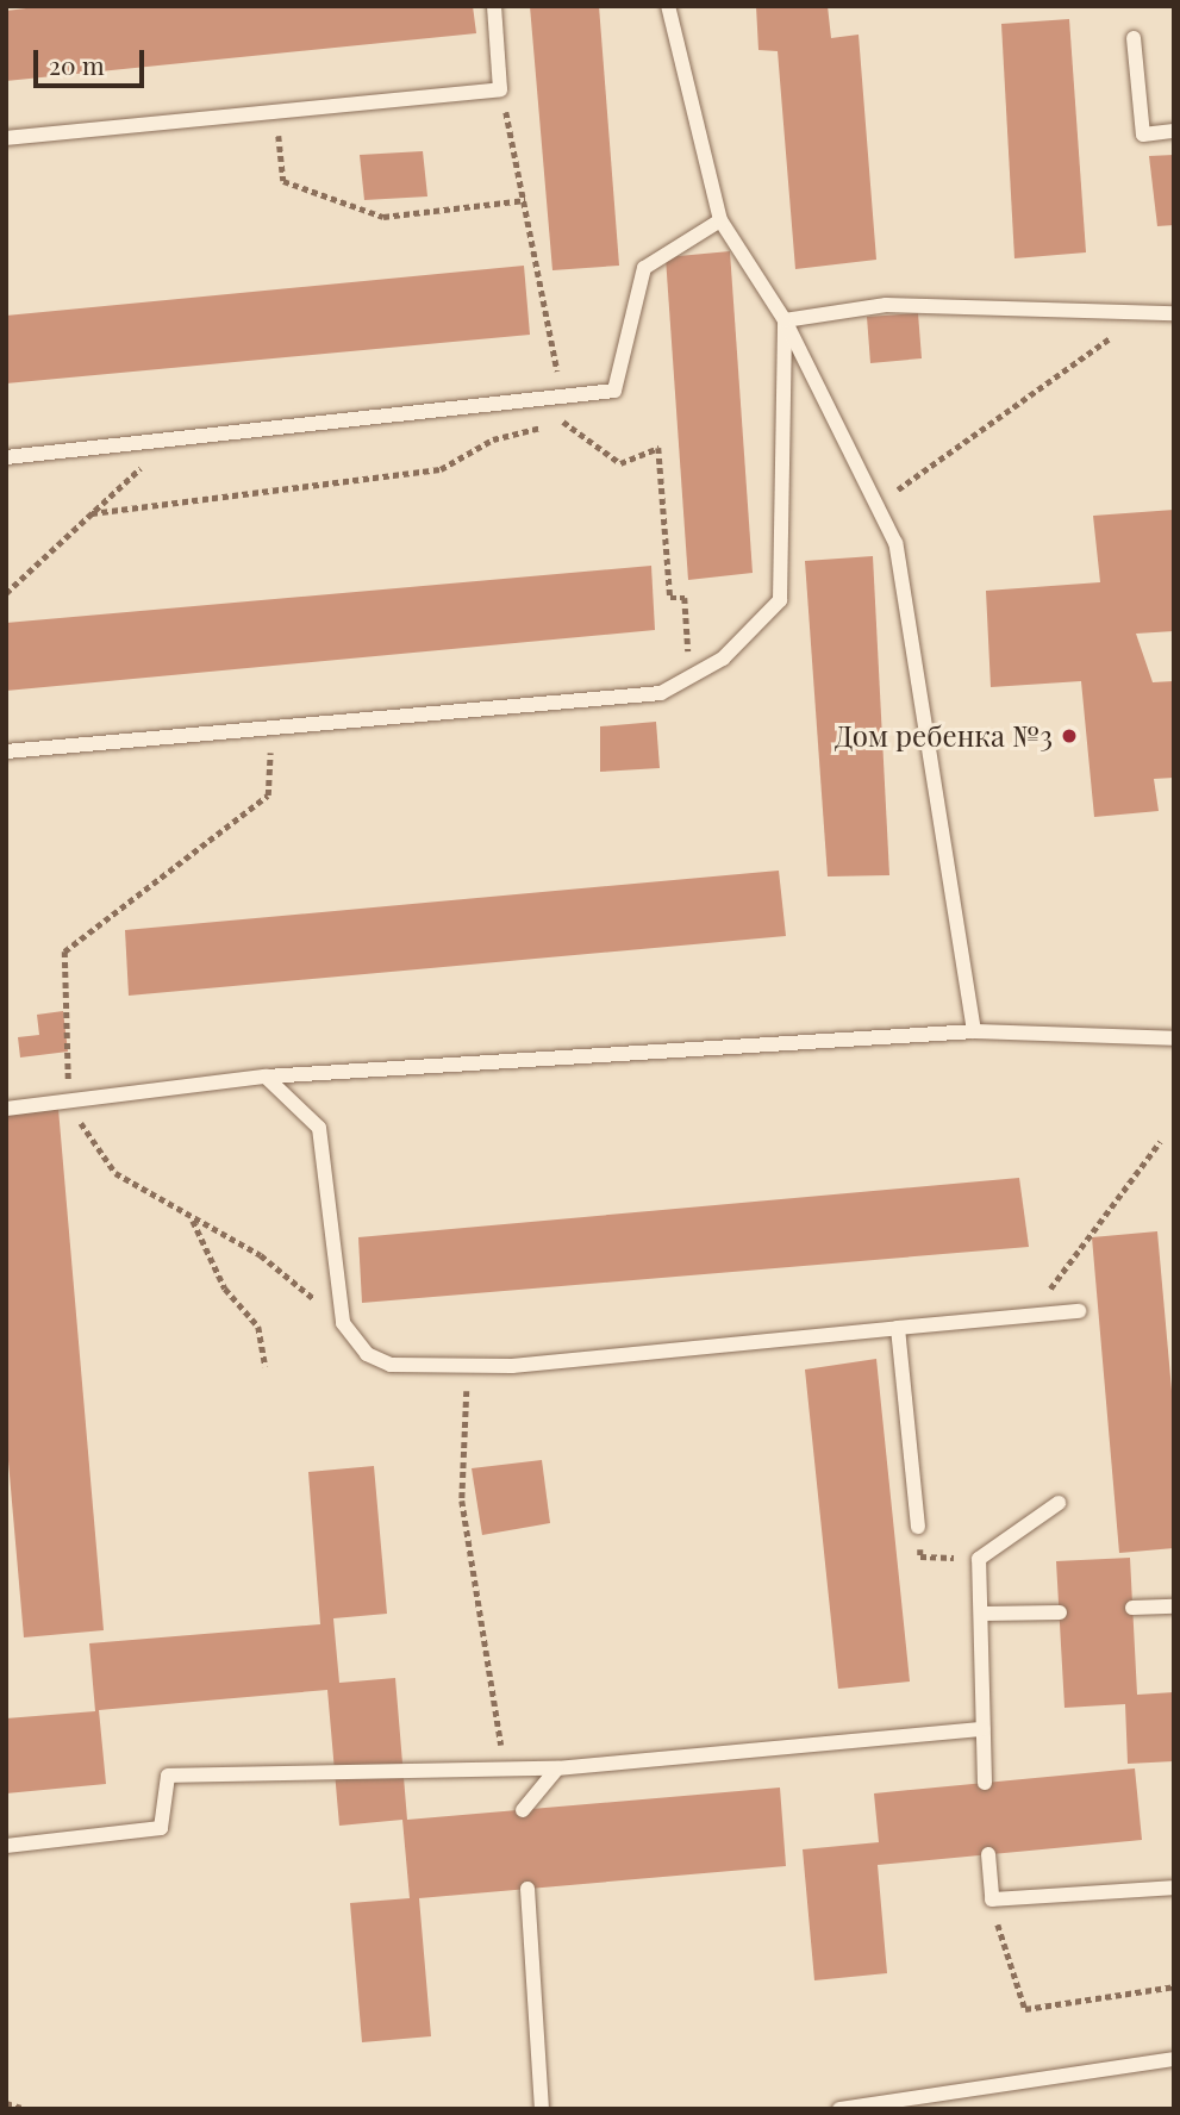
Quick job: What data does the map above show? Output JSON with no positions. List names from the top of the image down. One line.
{"places":["Дом ребенка №3"],"scale_bar":"20 m"}
